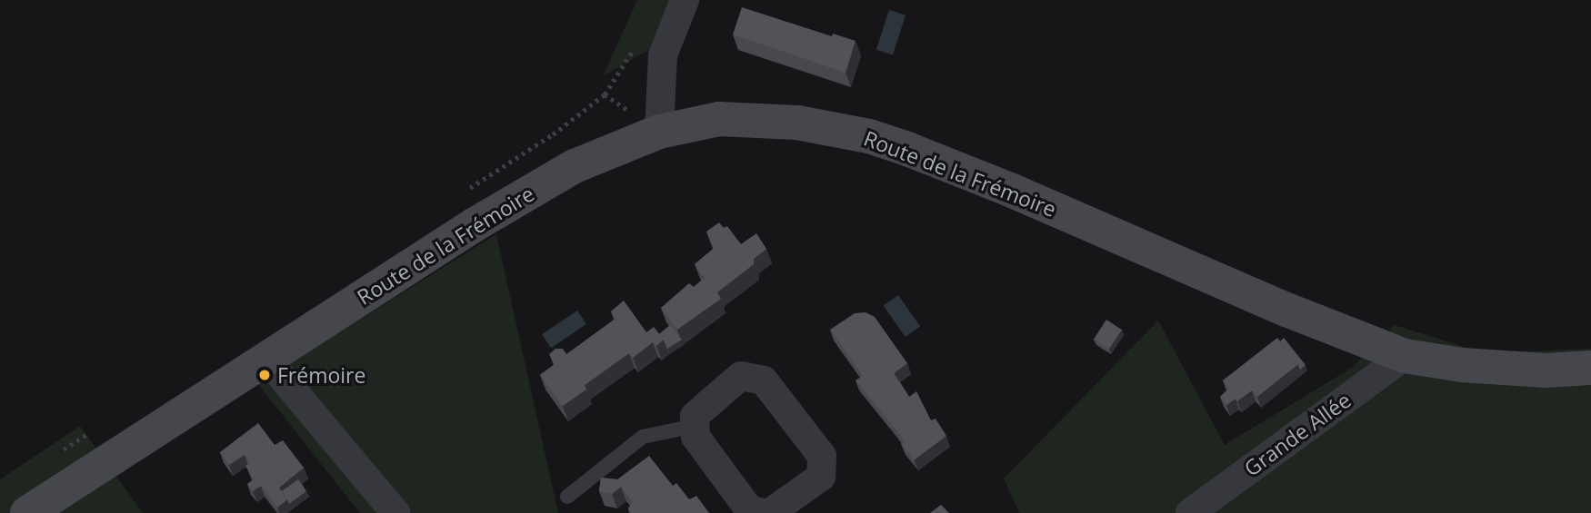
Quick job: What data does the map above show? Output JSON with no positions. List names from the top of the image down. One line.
{"streets":{"street":["Route de la Frémoire","Grande Allée"]},"crossings":[["Route de la Frémoire","Grande Allée"]],"places":["Frémoire"]}
